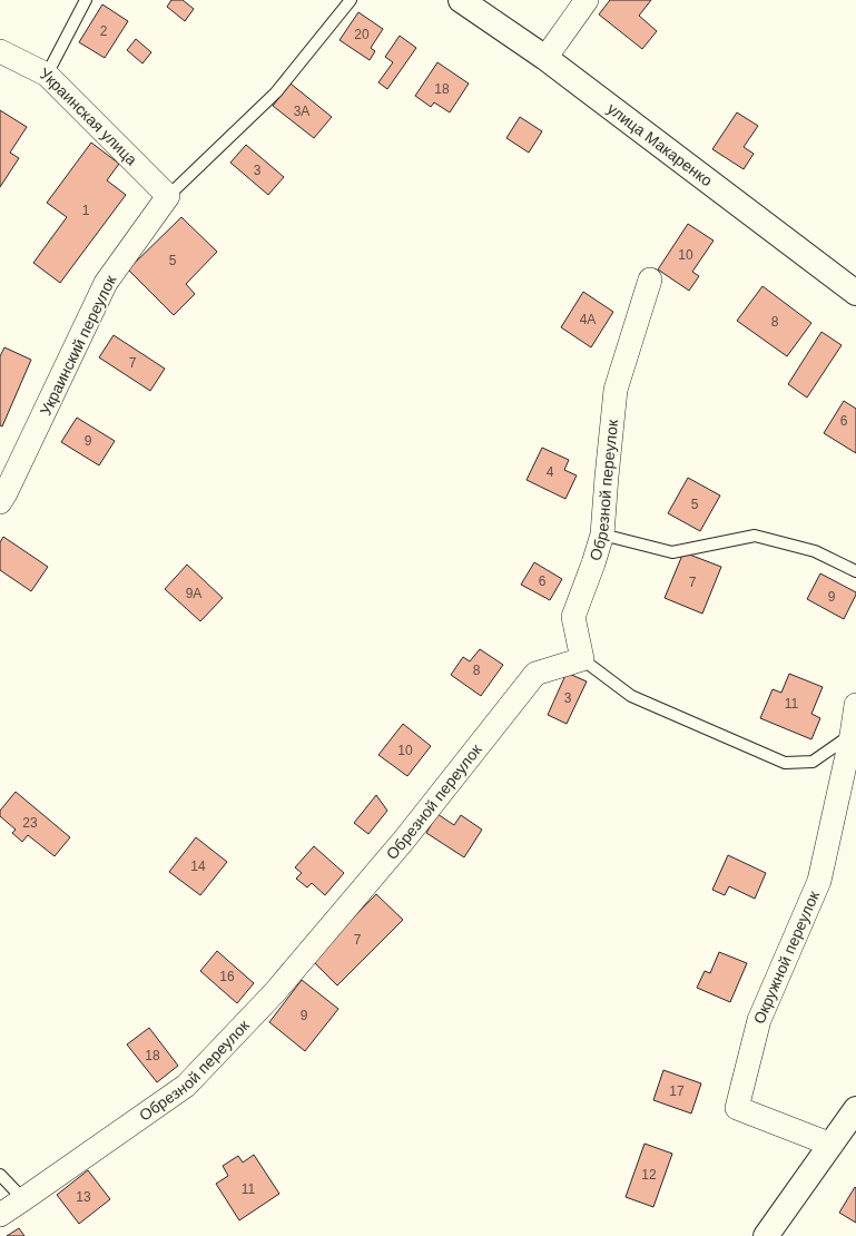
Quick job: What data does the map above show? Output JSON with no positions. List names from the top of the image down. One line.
{"streets":{"main road":["улица Макаренко"],"street":["Украинская улица","Украинский переулок","Обрезной переулок","Окружной переулок"]},"crossings":[["Украинская улица","Украинский переулок"]],"house_numbers":["2","20","18","3А","3","1","10","5","4А","8","7","6","9","4","5","6","7","9А","9","8","3","11","10","23","14","7","16","9","18","17","12","11","13"]}
